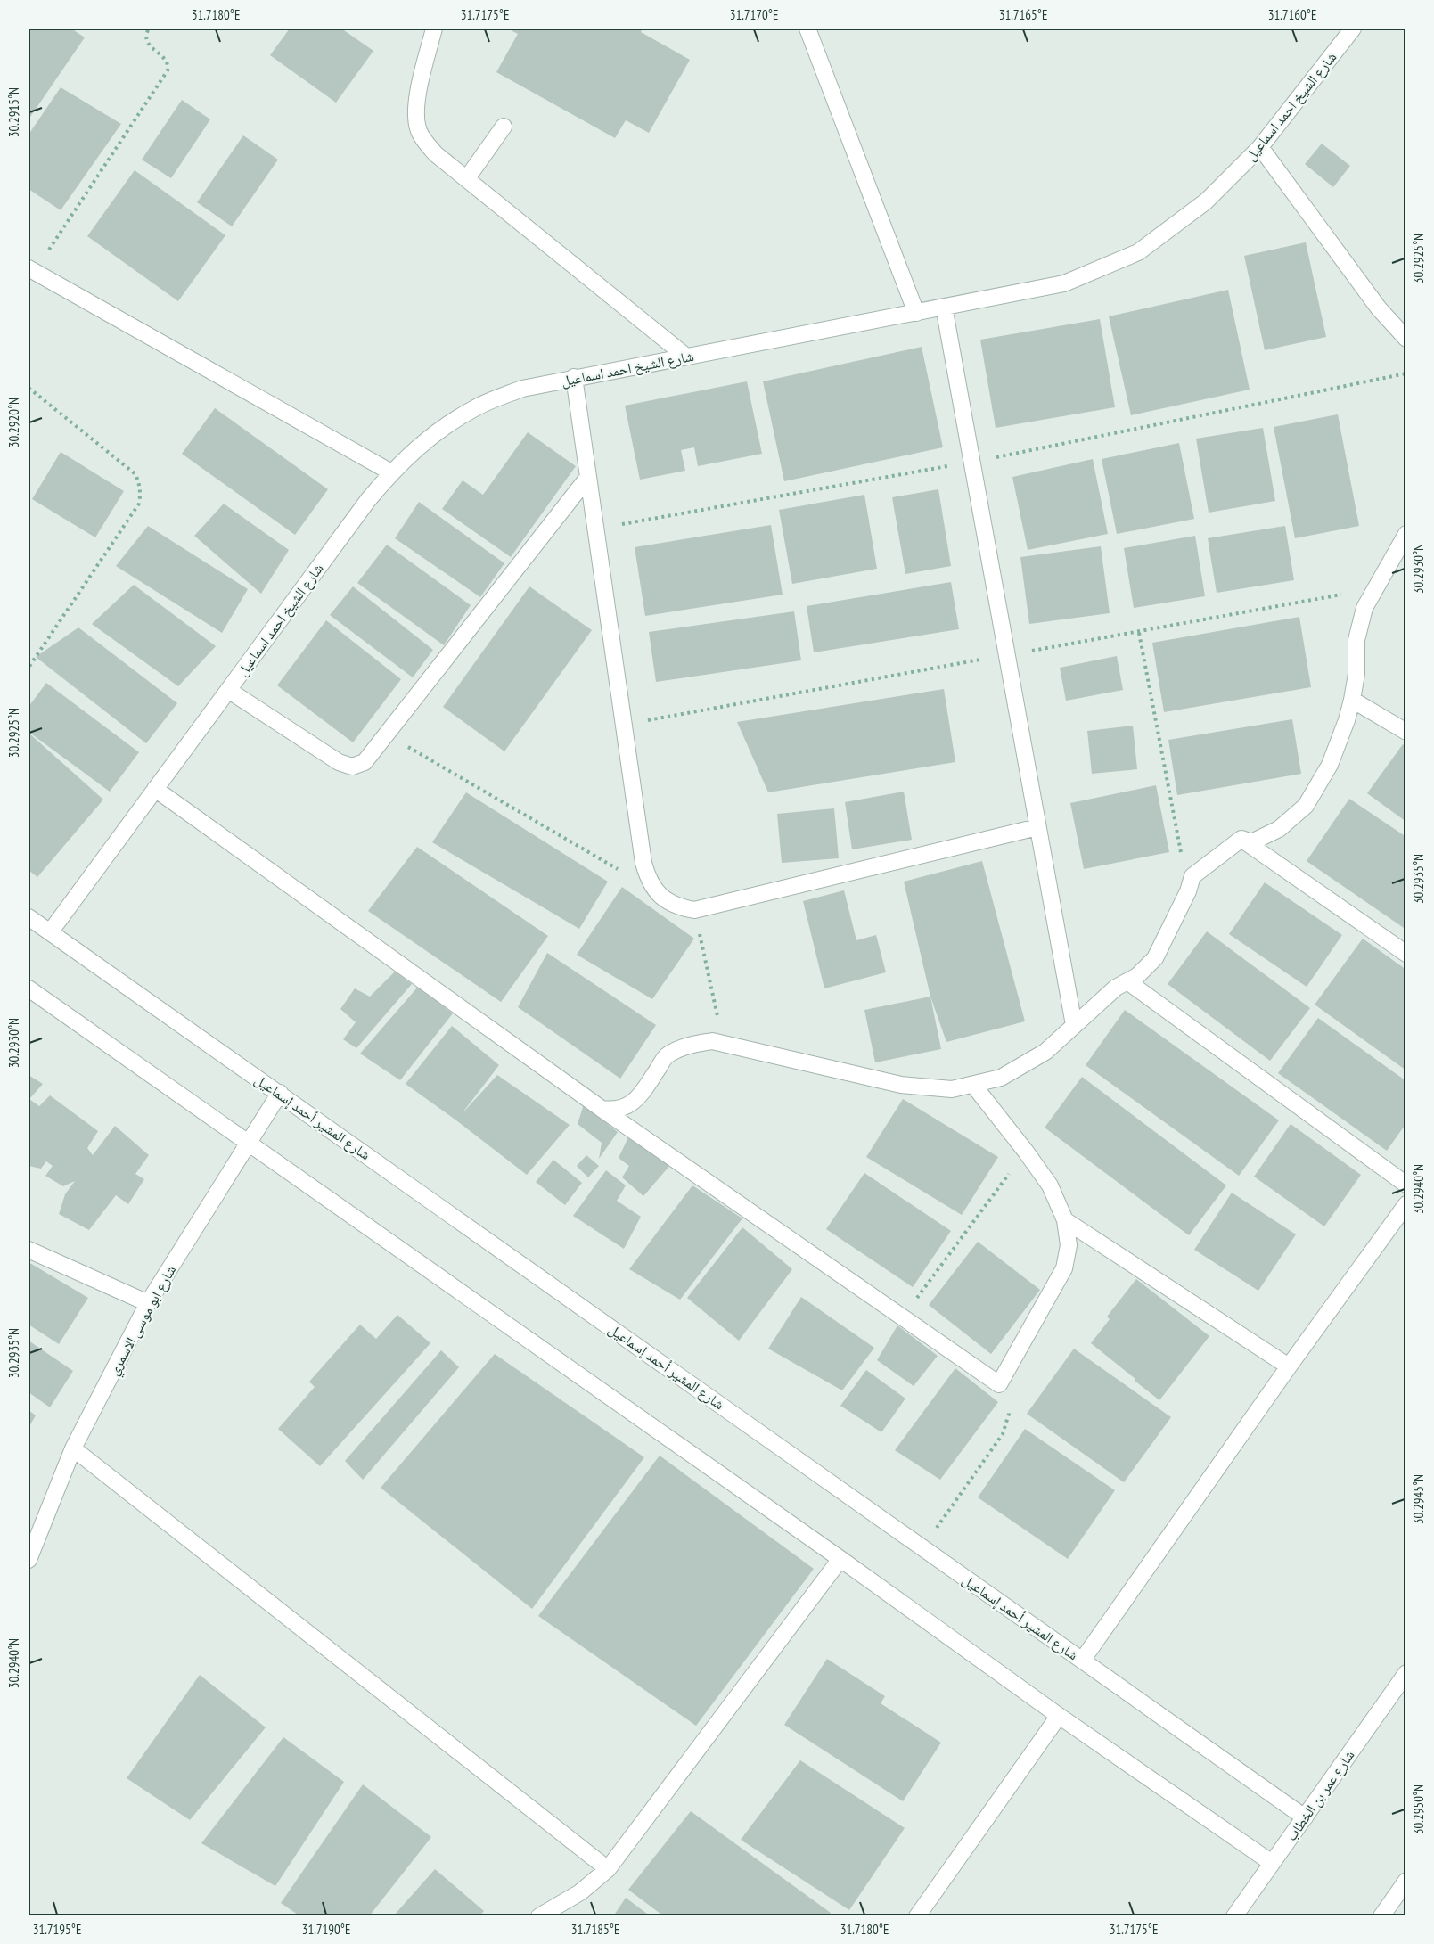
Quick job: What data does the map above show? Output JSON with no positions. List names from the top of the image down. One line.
{"streets":{"street":["شارع الشيخ احمد اسماعيل","شارع المشير أحمد إسماعيل","شارع ابو موسى الاسمري","شارع عمر بن الخطاب"]},"crossings":[["شارع الشيخ احمد اسماعيل","شارع المشير أحمد إسماعيل"],["شارع المشير أحمد إسماعيل","شارع ابو موسى الاسمري"],["شارع المشير أحمد إسماعيل","شارع عمر بن الخطاب"]],"coordinates":["31.7180°E","31.7175°E","31.7170°E","31.7165°E","31.7160°E","30.2915°N","30.2925°N","30.2920°N","30.2930°N","30.2935°N","30.2940°N","30.2945°N","30.2950°N","31.7195°E","31.7190°E","31.7185°E"]}
